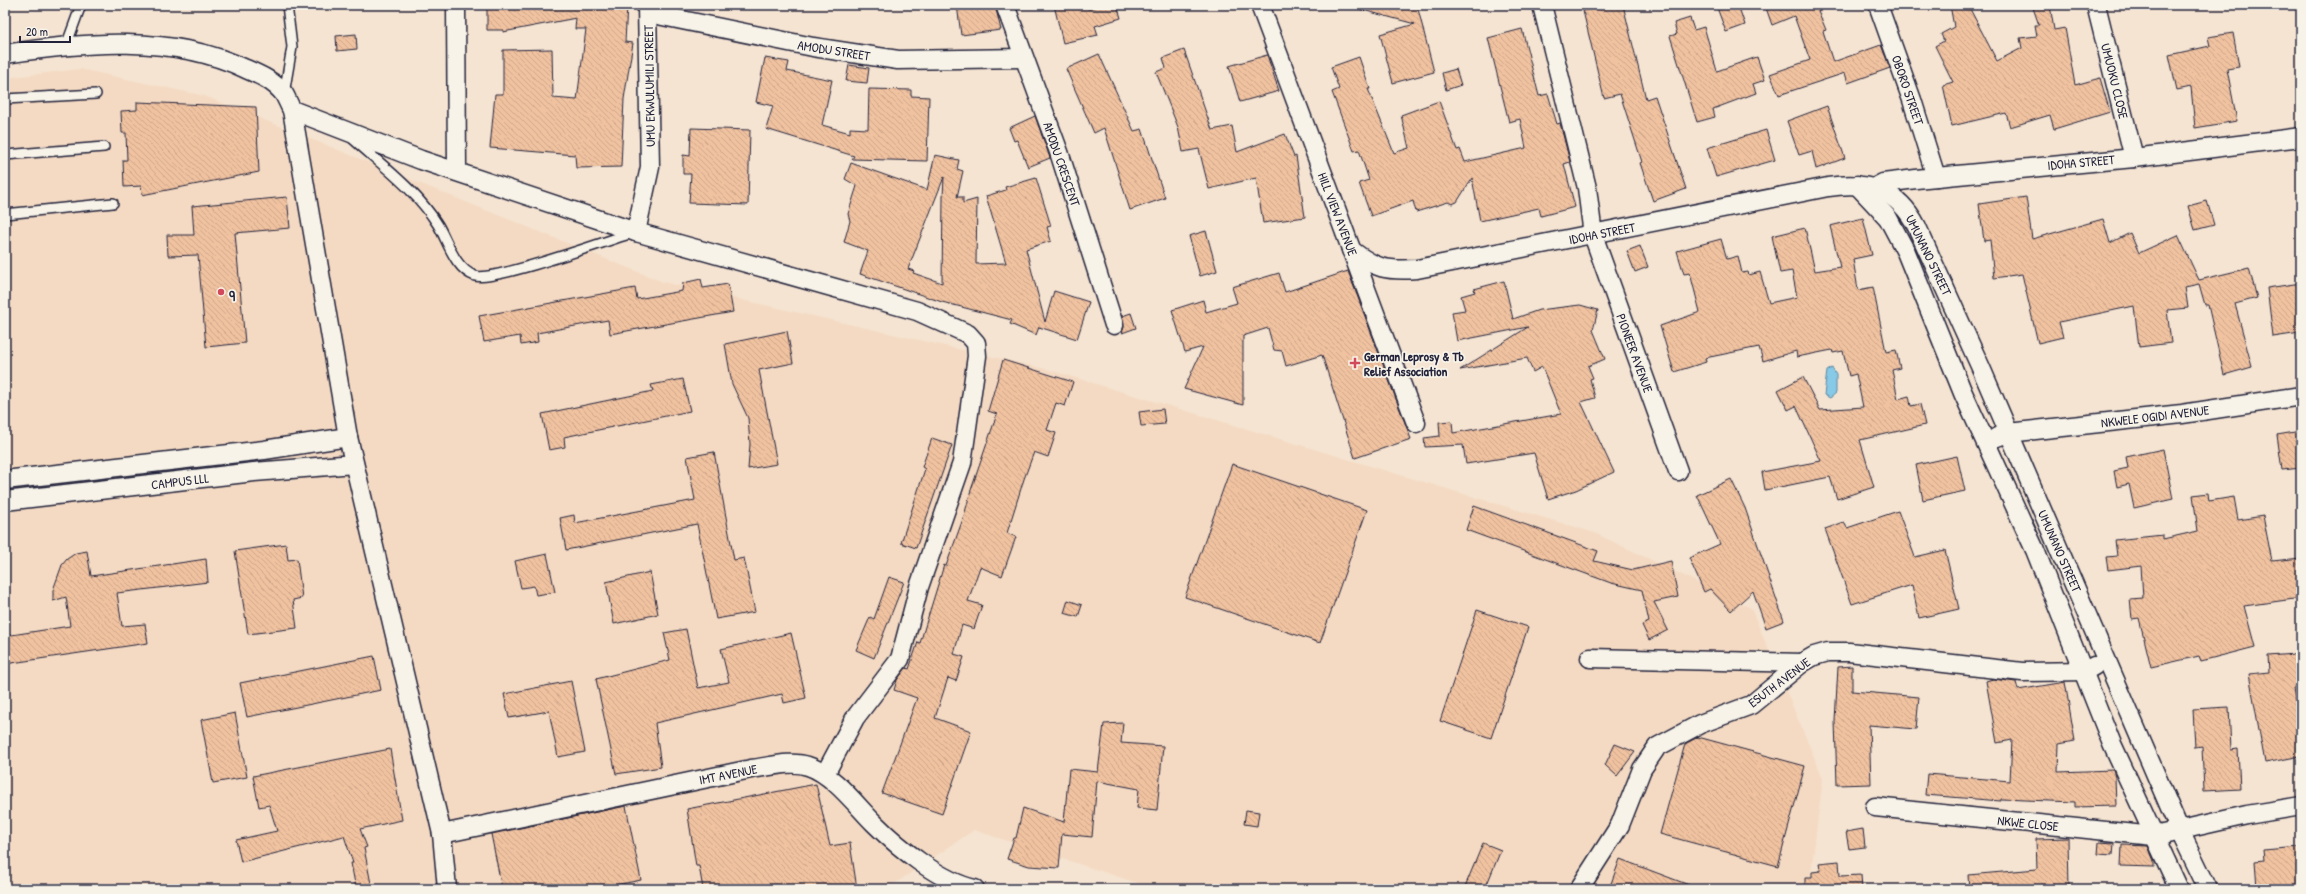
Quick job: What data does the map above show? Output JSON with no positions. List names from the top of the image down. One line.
{"streets":{"street":["AMODU STREET","UMUOKU CLOSE","UMU EKWULUMILI STREET","OBORO STREET","IDOHA STREET","AMODU CRESCENT","HILL VIEW AVENUE","UMUNANO STREET","PIONEER AVENUE","NKWELE OGIDI AVENUE","CAMPUS LLL","ESUTH AVENUE","IMT AVENUE","NKWE CLOSE"]},"crossings":[["AMODU STREET","UMU EKWULUMILI STREET"],["AMODU STREET","AMODU CRESCENT"],["UMUOKU CLOSE","IDOHA STREET"],["OBORO STREET","IDOHA STREET"],["IDOHA STREET","HILL VIEW AVENUE"],["IDOHA STREET","UMUNANO STREET"],["IDOHA STREET","PIONEER AVENUE"],["UMUNANO STREET","NKWELE OGIDI AVENUE"],["UMUNANO STREET","ESUTH AVENUE"],["UMUNANO STREET","NKWE CLOSE"]],"places":{"other":["q"],"health":["German Leprosy & Tb Relief Association"]},"scale_bar":"20 m"}
